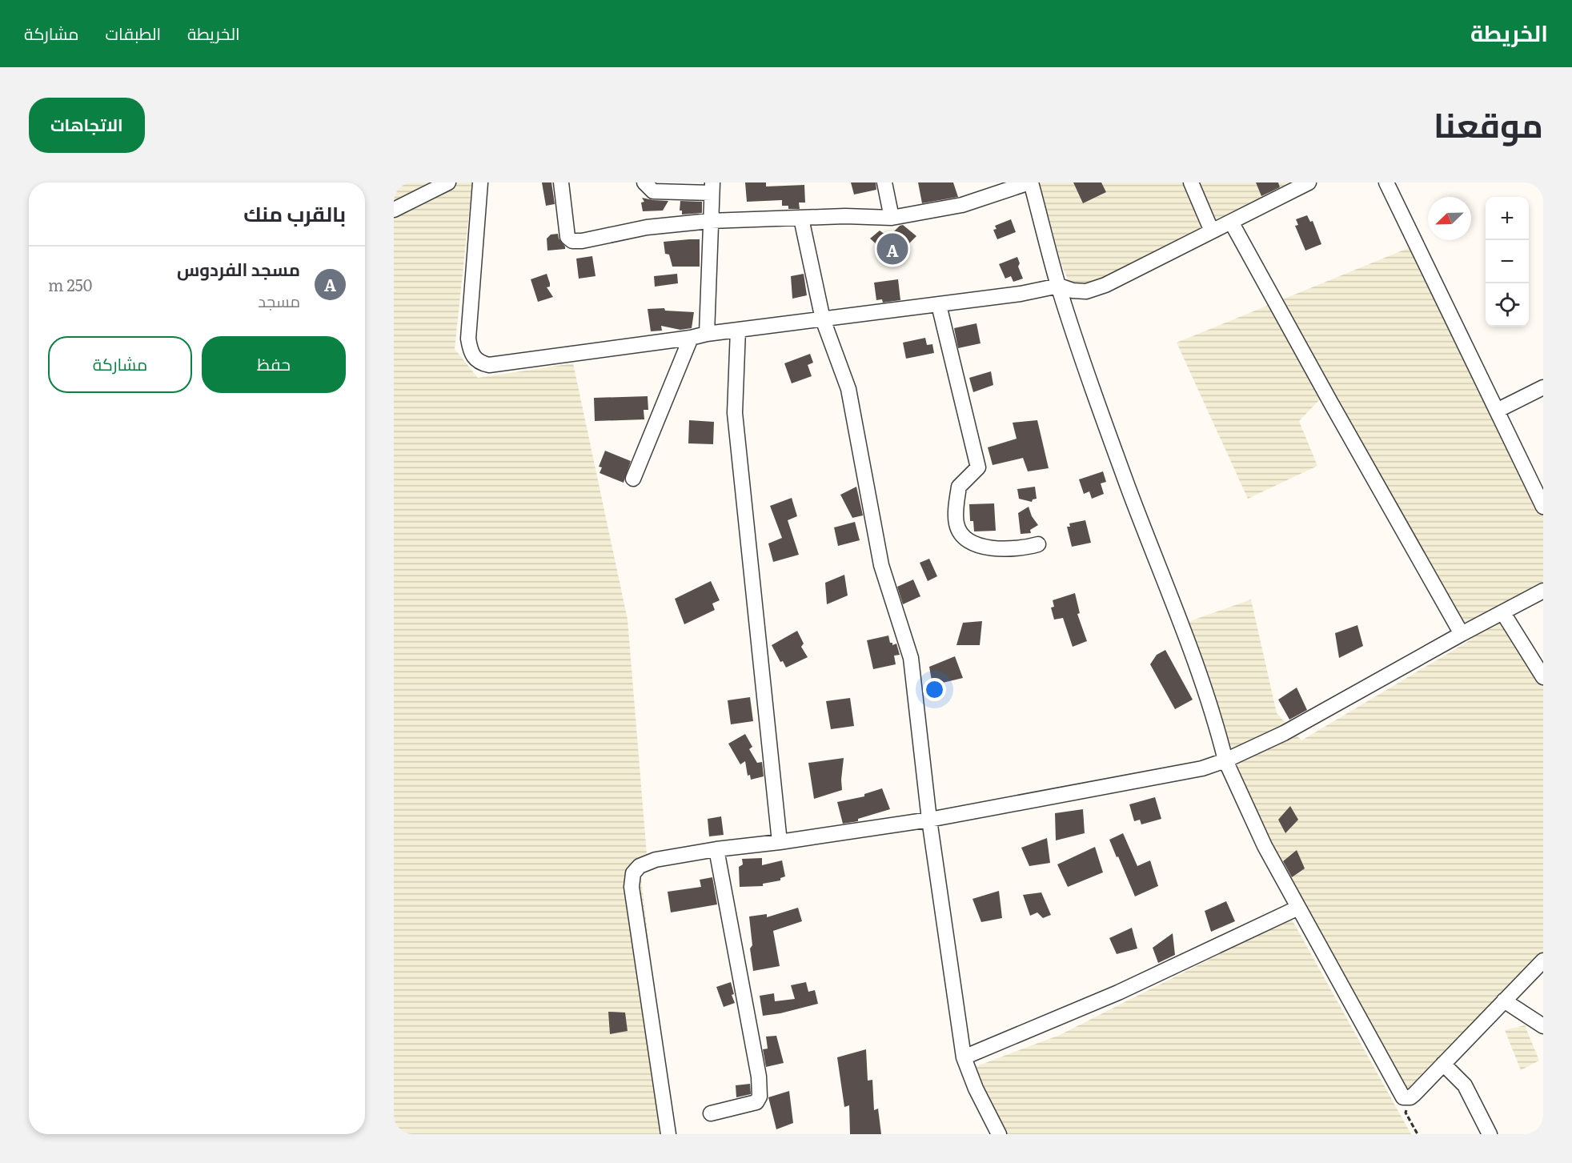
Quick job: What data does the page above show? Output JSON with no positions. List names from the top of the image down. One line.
{"north":"bottom left","page":{"header":"الخريطة","nav":["الخريطة","الطبقات","مشاركة"],"title":"موقعنا","buttons":["الاتجاهات",["حفظ","مشاركة"]],"heading":"بالقرب منك","map_buttons":["+","−"],"pins":"A","list":[{"mark":"A","name":"مسجد الفردوس","note":"مسجد","value":"250 m"}]}}
